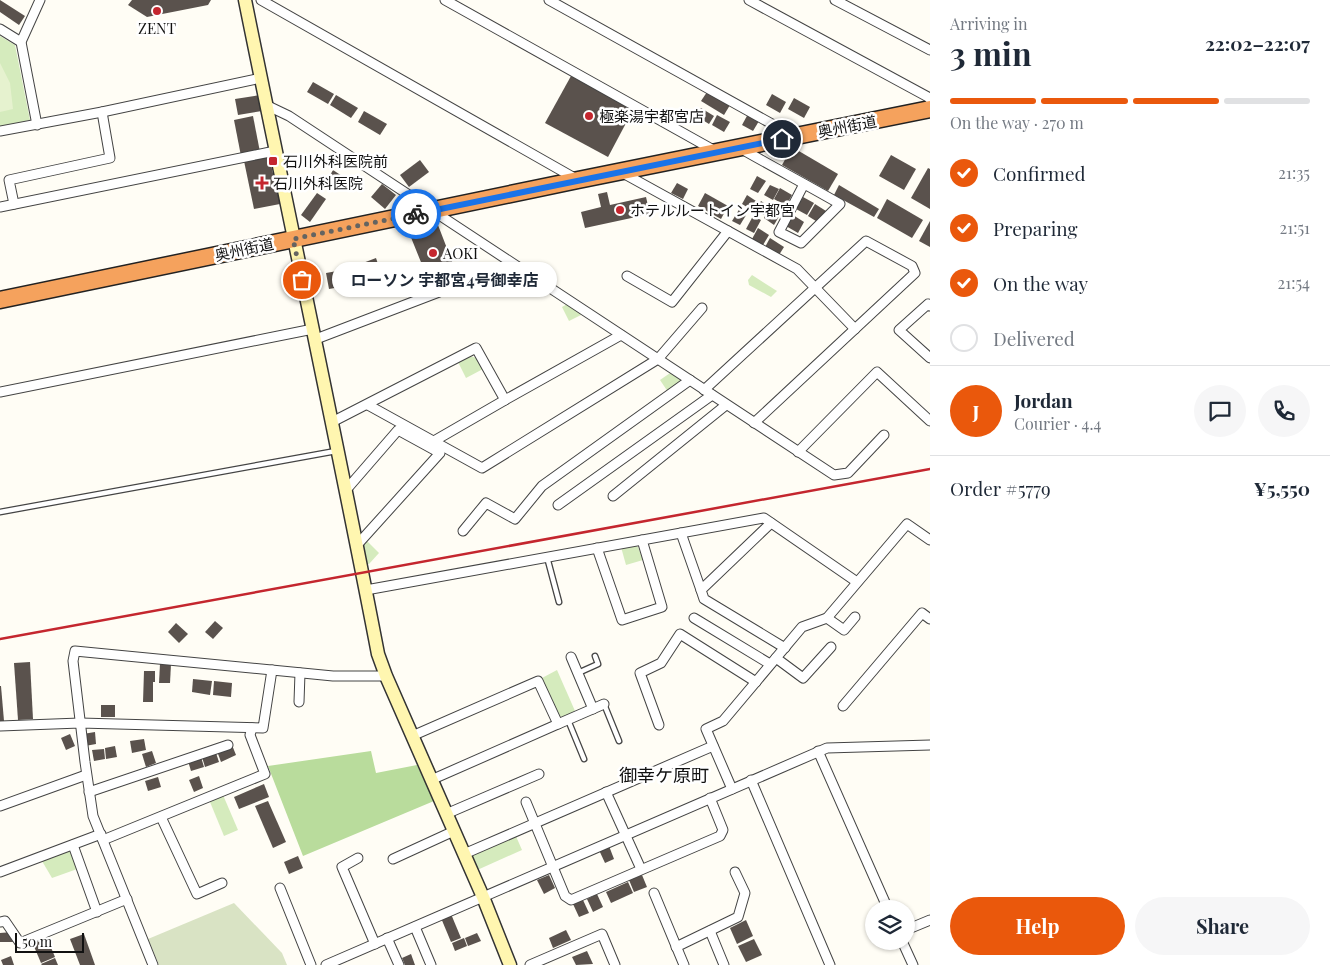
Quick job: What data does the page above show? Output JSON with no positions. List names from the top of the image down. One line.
{"streets":{"highway":["奥州街道"]},"districts":["御幸ケ原町"],"places":{"other":["ZENT","極楽湯宇都宮店","ホテルルートイン宇都宮","AOKI","ローソン 宇都宮4号御幸店"],"transit":["石川外科医院前"],"health":["石川外科医院"]},"scale_bar":"50 m","page":{"heading":["3 min","Arriving in","22:02–22:07"],"panel":["Jordan","Courier · 4.4","Order #5779","¥5,550"],"bar":"On the way · 270 m","list":[["Confirmed","21:35"],["Preparing","21:51"],["On the way","21:54"],"Delivered"],"bubble":"ローソン 宇都宮4号御幸店","round":"J","buttons":["Help","Share"],"scale":"50 m"}}
